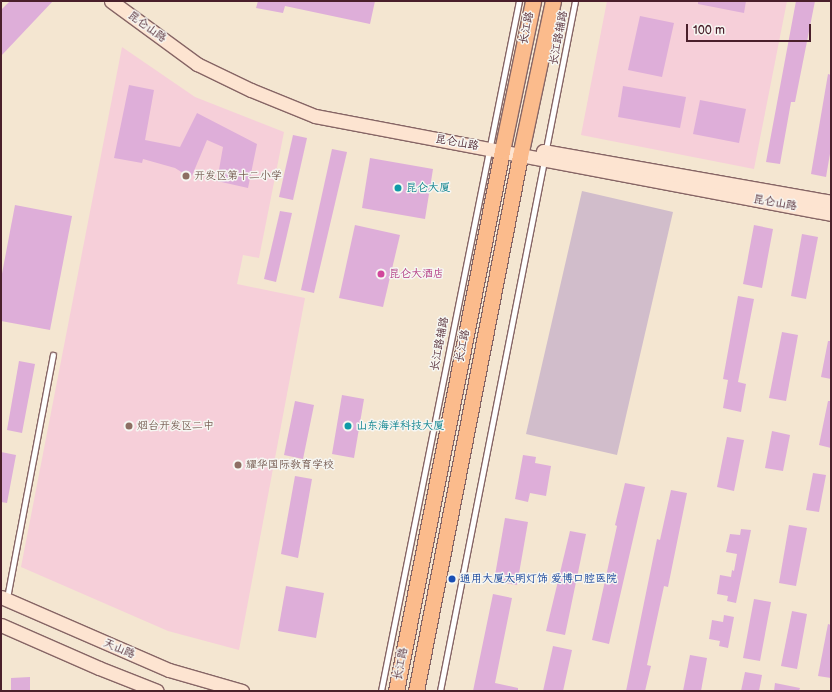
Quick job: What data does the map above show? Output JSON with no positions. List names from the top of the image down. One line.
{"streets":{"main road":["长江路"],"street":["昆仑山路","天山路"],"lane":["长江路辅路"]},"crossings":[["昆仑山路","长江路"],["昆仑山路","长江路辅路"],["长江路","长江路辅路"]],"places":["开发区第十二小学","昆仑大厦","昆仑大酒店","烟台开发区二中","山东海洋科技大厦","耀华国际教育学校","通用大厦太明灯饰 爱博口腔医院"],"scale_bar":"100 m"}
